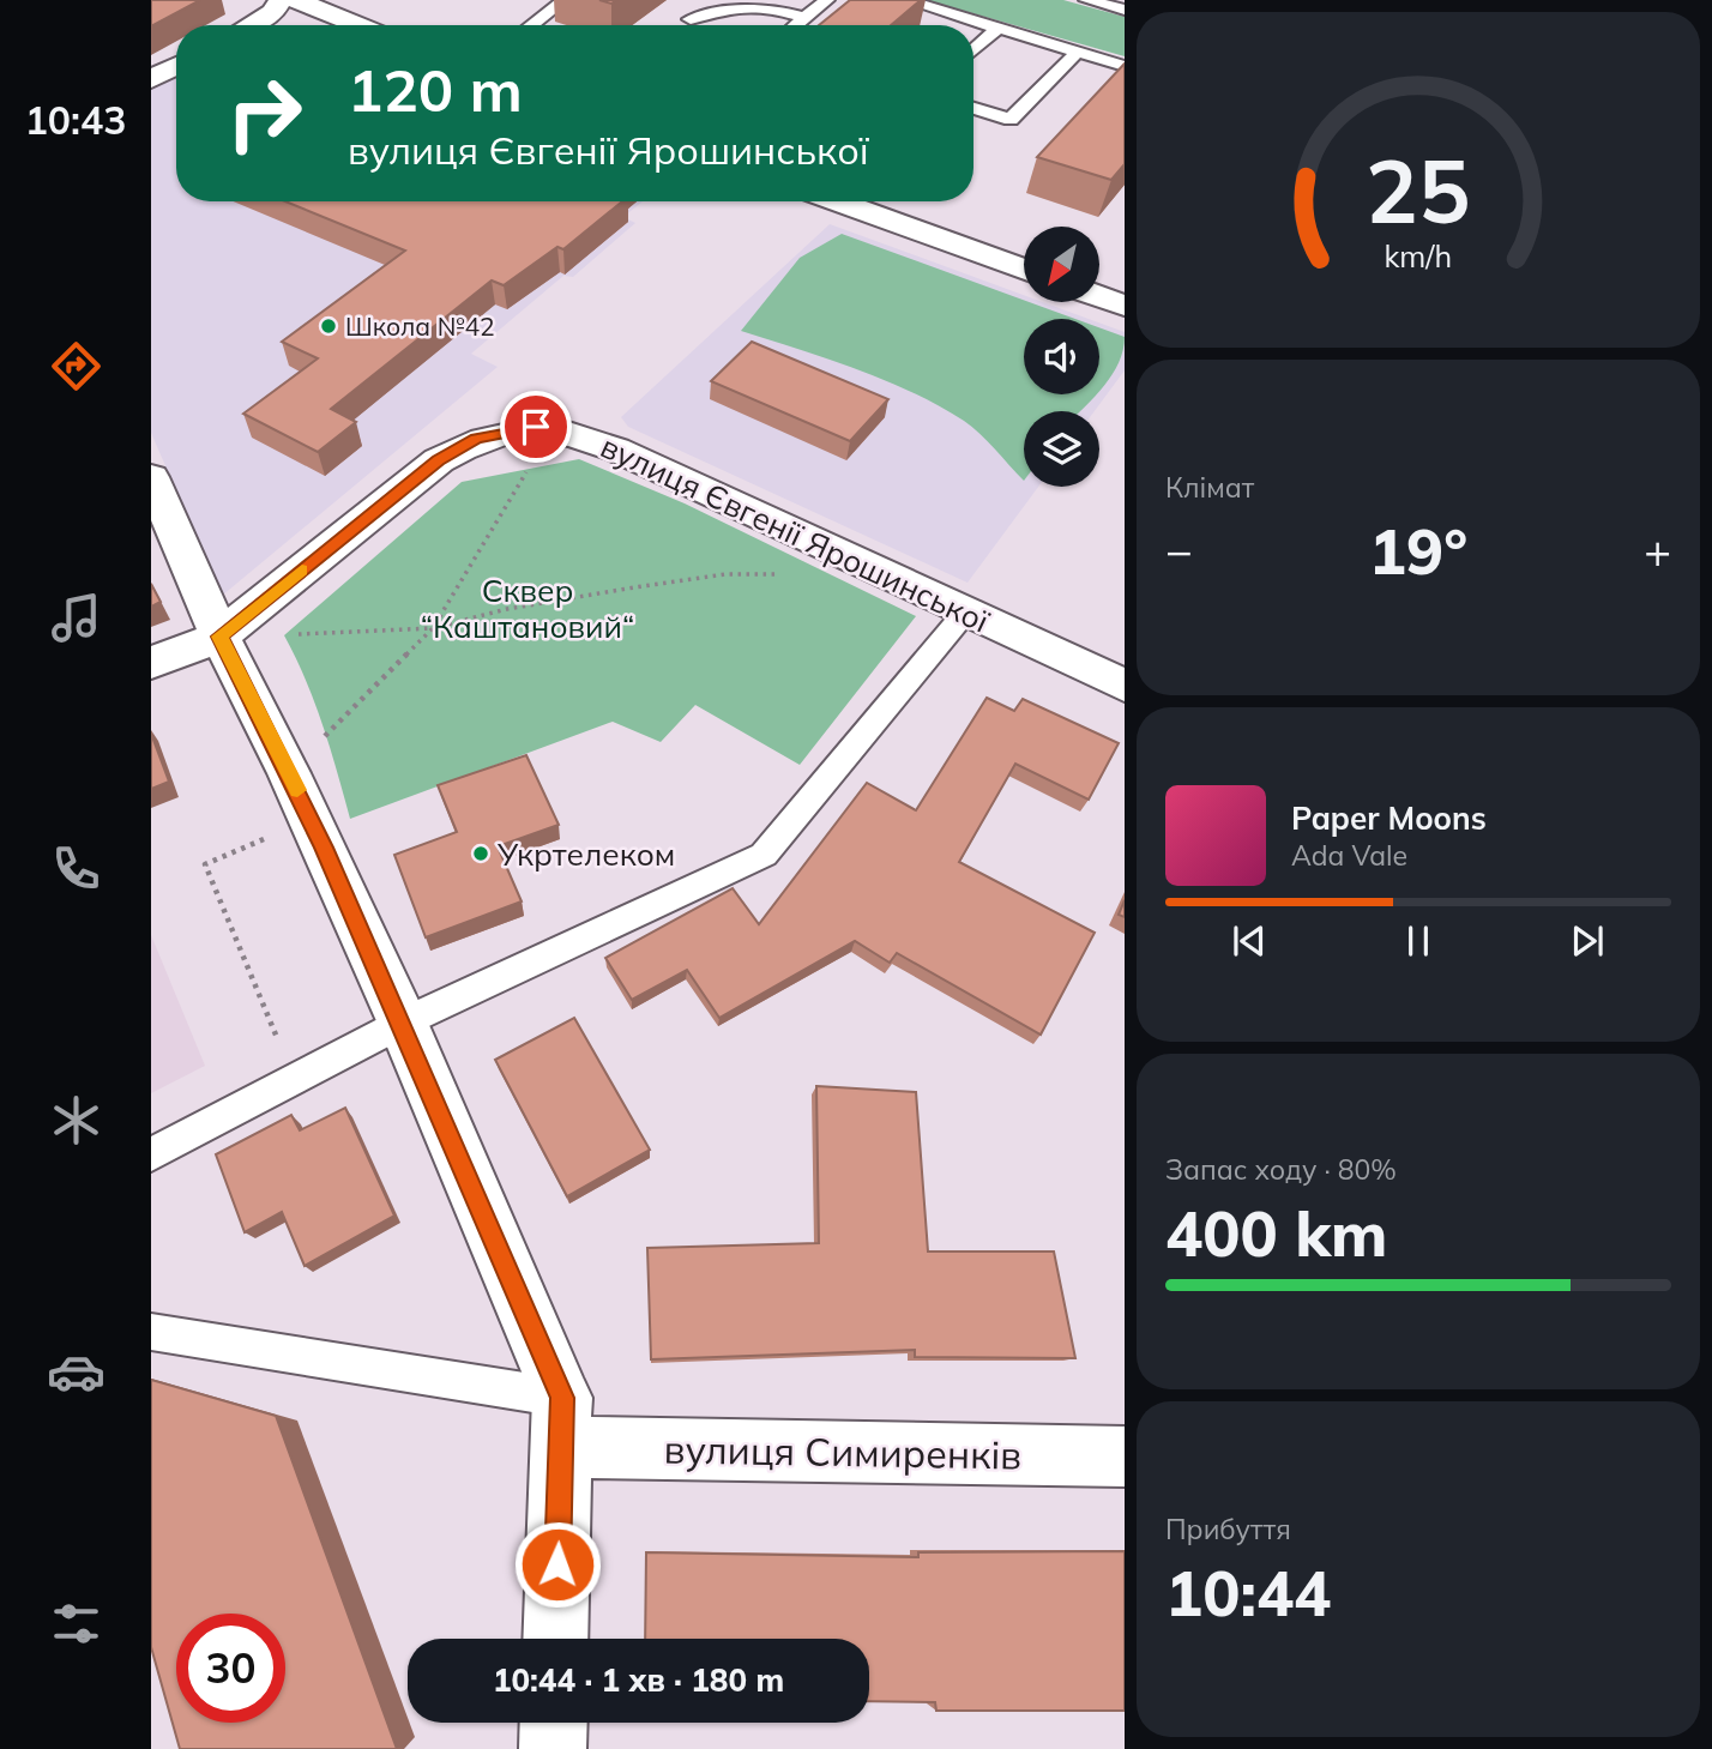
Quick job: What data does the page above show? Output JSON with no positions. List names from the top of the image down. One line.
{"streets":{"street":["вулиця Євгенії Ярошинської","вулиця Симиренків"]},"parks":["Сквер “Каштановий“"],"places":["Школа №42","Укртелеком"],"north":"bottom left","page":{"tabs":"10:43","turn":["120 m","вулиця Євгенії Ярошинської"],"tile":["Клімат",["Запас ходу · 80%","400 km"],["Прибуття","10:44"]],"heat":["−","19°","+"],"song":["Paper Moons","Ada Vale"],"limit":"30","trip":"10:44 · 1 хв · 180 m","gauge":["25","km/h"]}}
